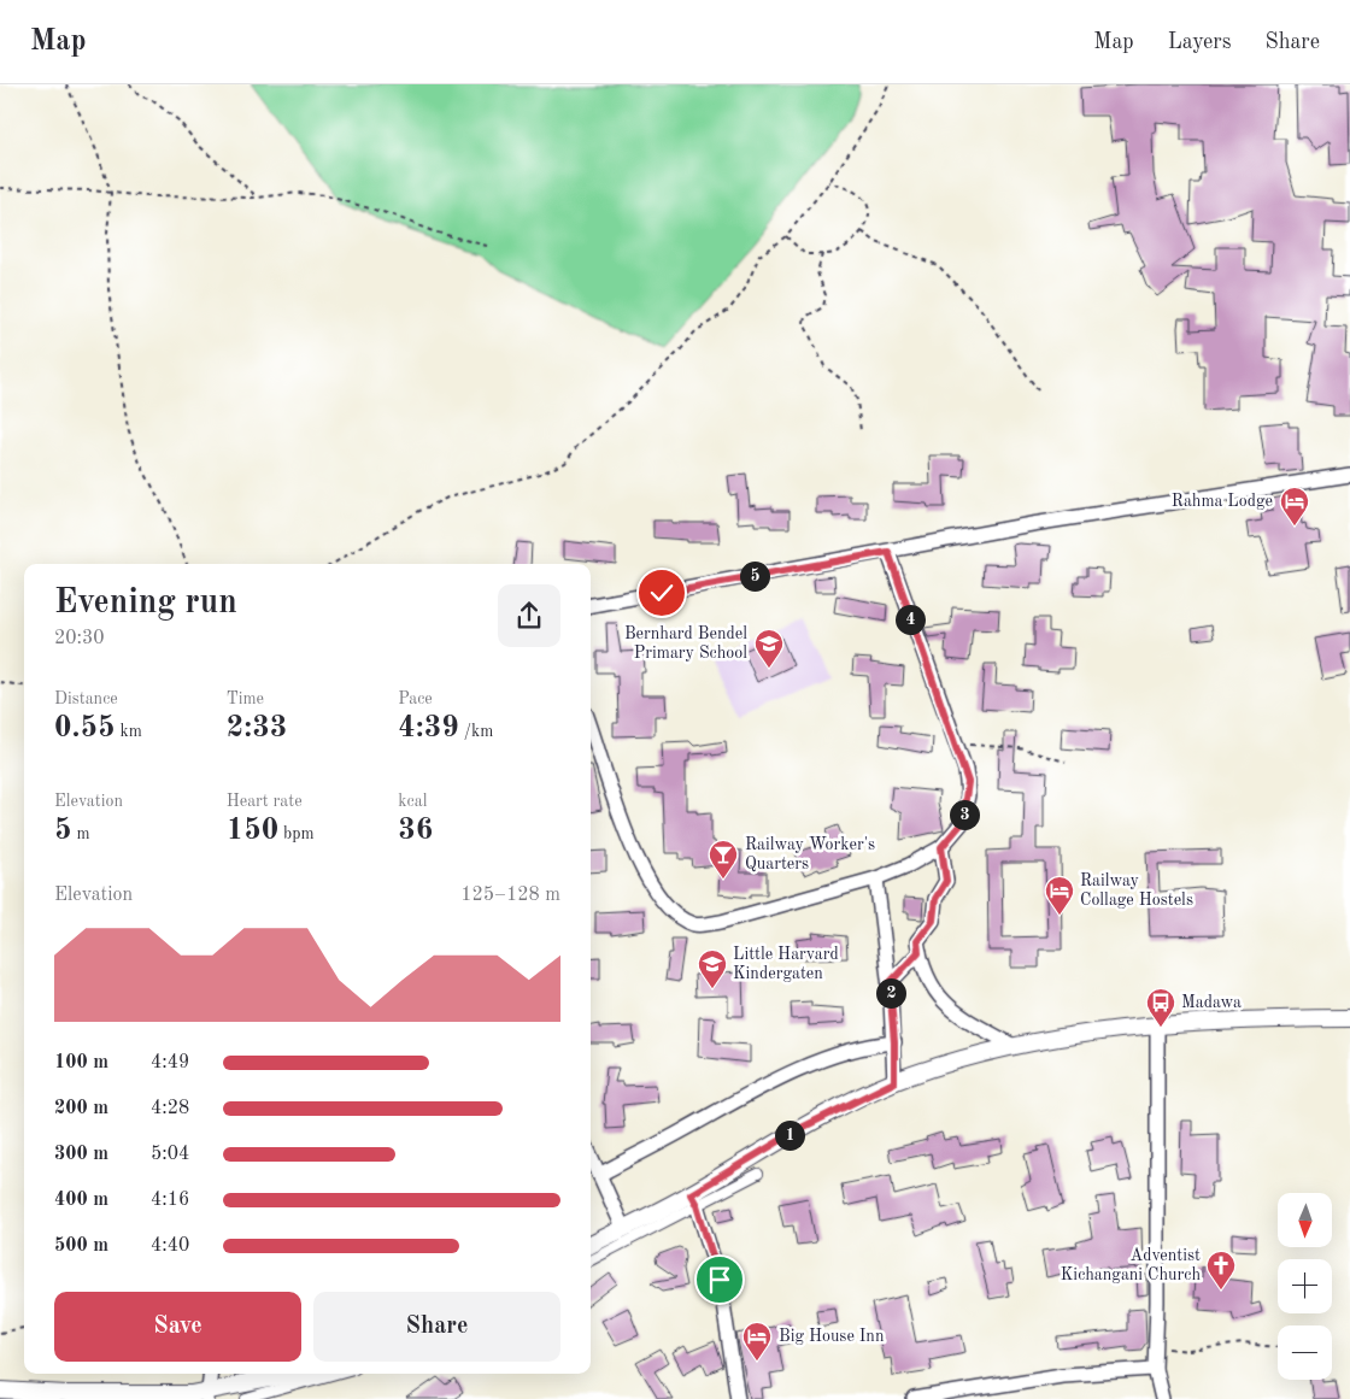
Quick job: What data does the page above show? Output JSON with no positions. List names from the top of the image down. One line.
{"places":{"hotel":["Rahma Lodge","Railway Collage Hostels","Big House Inn"],"school or university":["Bernhard Bendel Primary School","Little Harvard Kindergaten"],"bar":["Railway Worker's Quarters"],"bus stop":["Madawa"],"church":["Adventist Kichangani Church"]},"north":"bottom","page":{"header":"Map","nav":["Map","Layers","Share"],"pins":["5","4","3","2","1"],"heading":["Evening run","20:30"],"stats":[["Distance","0.55 km"],["Time","2:33"],["Pace","4:39 /km"],["Elevation","5 m"],["Heart rate","150 bpm"],["kcal","36"]],"chart":["Elevation","125–128 m"],"list":[{"name":"100 m","note":"4:49"},{"name":"200 m","note":"4:28"},{"name":"300 m","note":"5:04"},{"name":"400 m","note":"4:16"},{"name":"500 m","note":"4:40"}],"map_buttons":["+","−"],"buttons":["Save","Share"]}}
